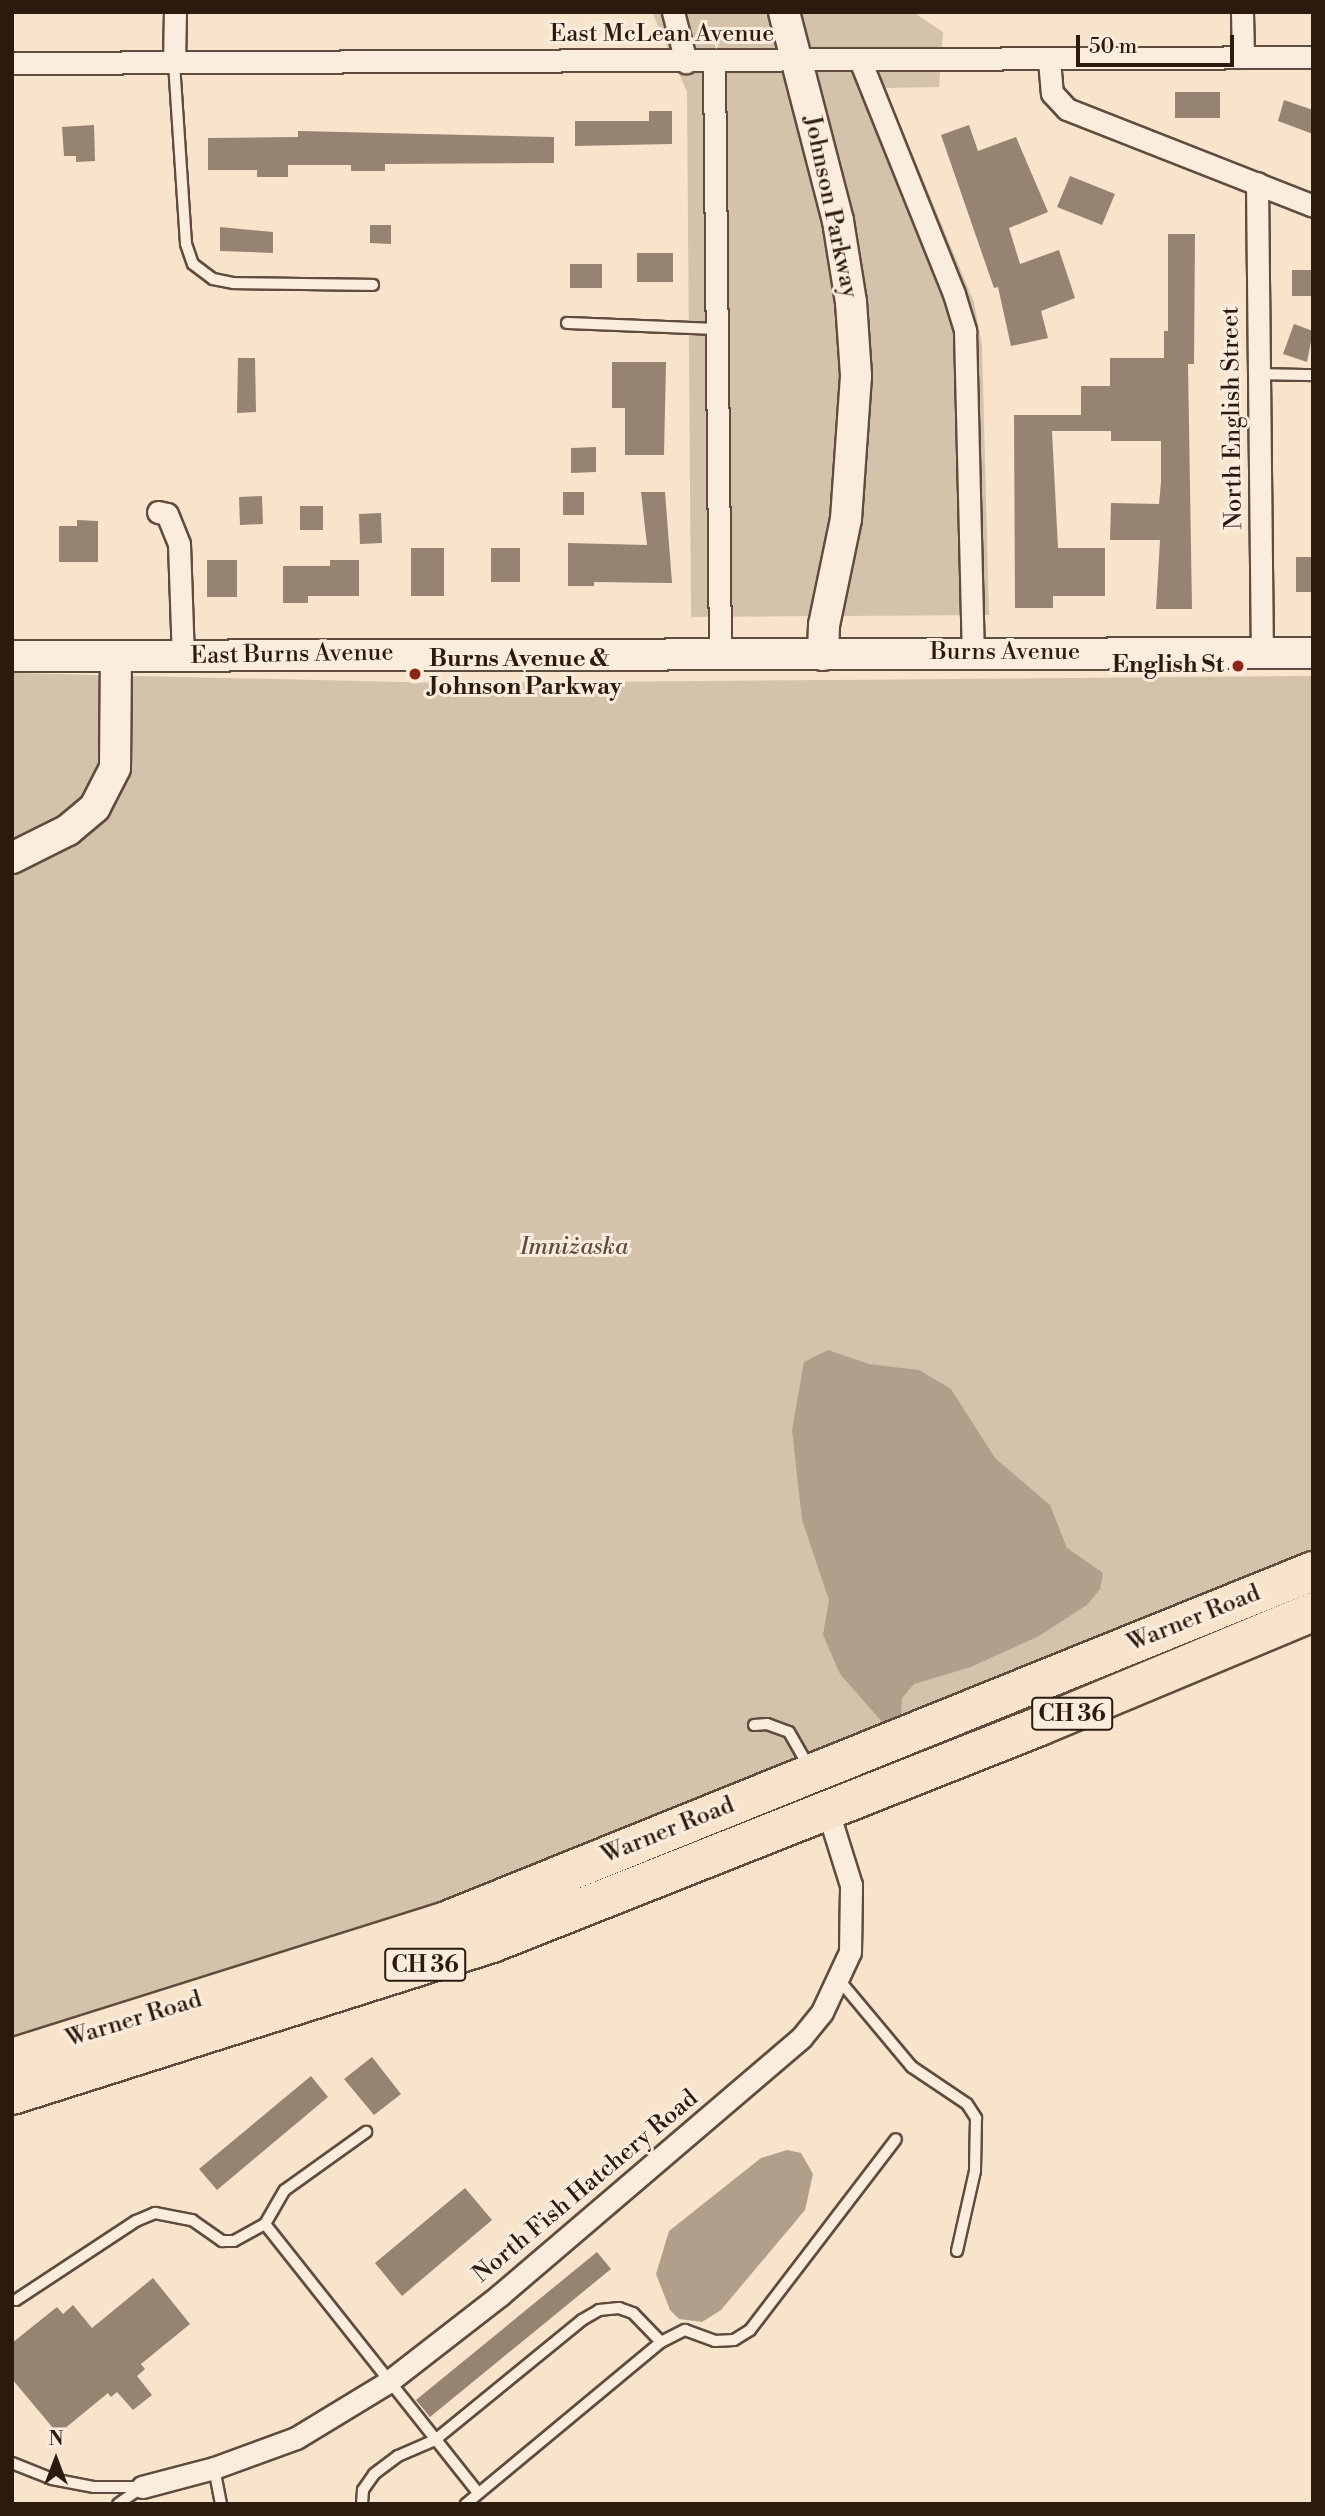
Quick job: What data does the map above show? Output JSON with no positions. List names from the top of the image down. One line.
{"streets":{"highway":["Warner Road","CH 36"],"street":["East McLean Avenue","Johnson Parkway","North English Street","Burns Avenue","East Burns Avenue","North Fish Hatchery Road"]},"crossings":[["East McLean Avenue","Johnson Parkway"],["Johnson Parkway","Burns Avenue"],["Johnson Parkway","East Burns Avenue"],["North English Street","Burns Avenue"],["Burns Avenue","East Burns Avenue"],["Warner Road","North Fish Hatchery Road"]],"parks":["Imniżaska"],"places":["English St","Burns Avenue & Johnson Parkway"],"scale_bar":"50 m","north":"top"}
